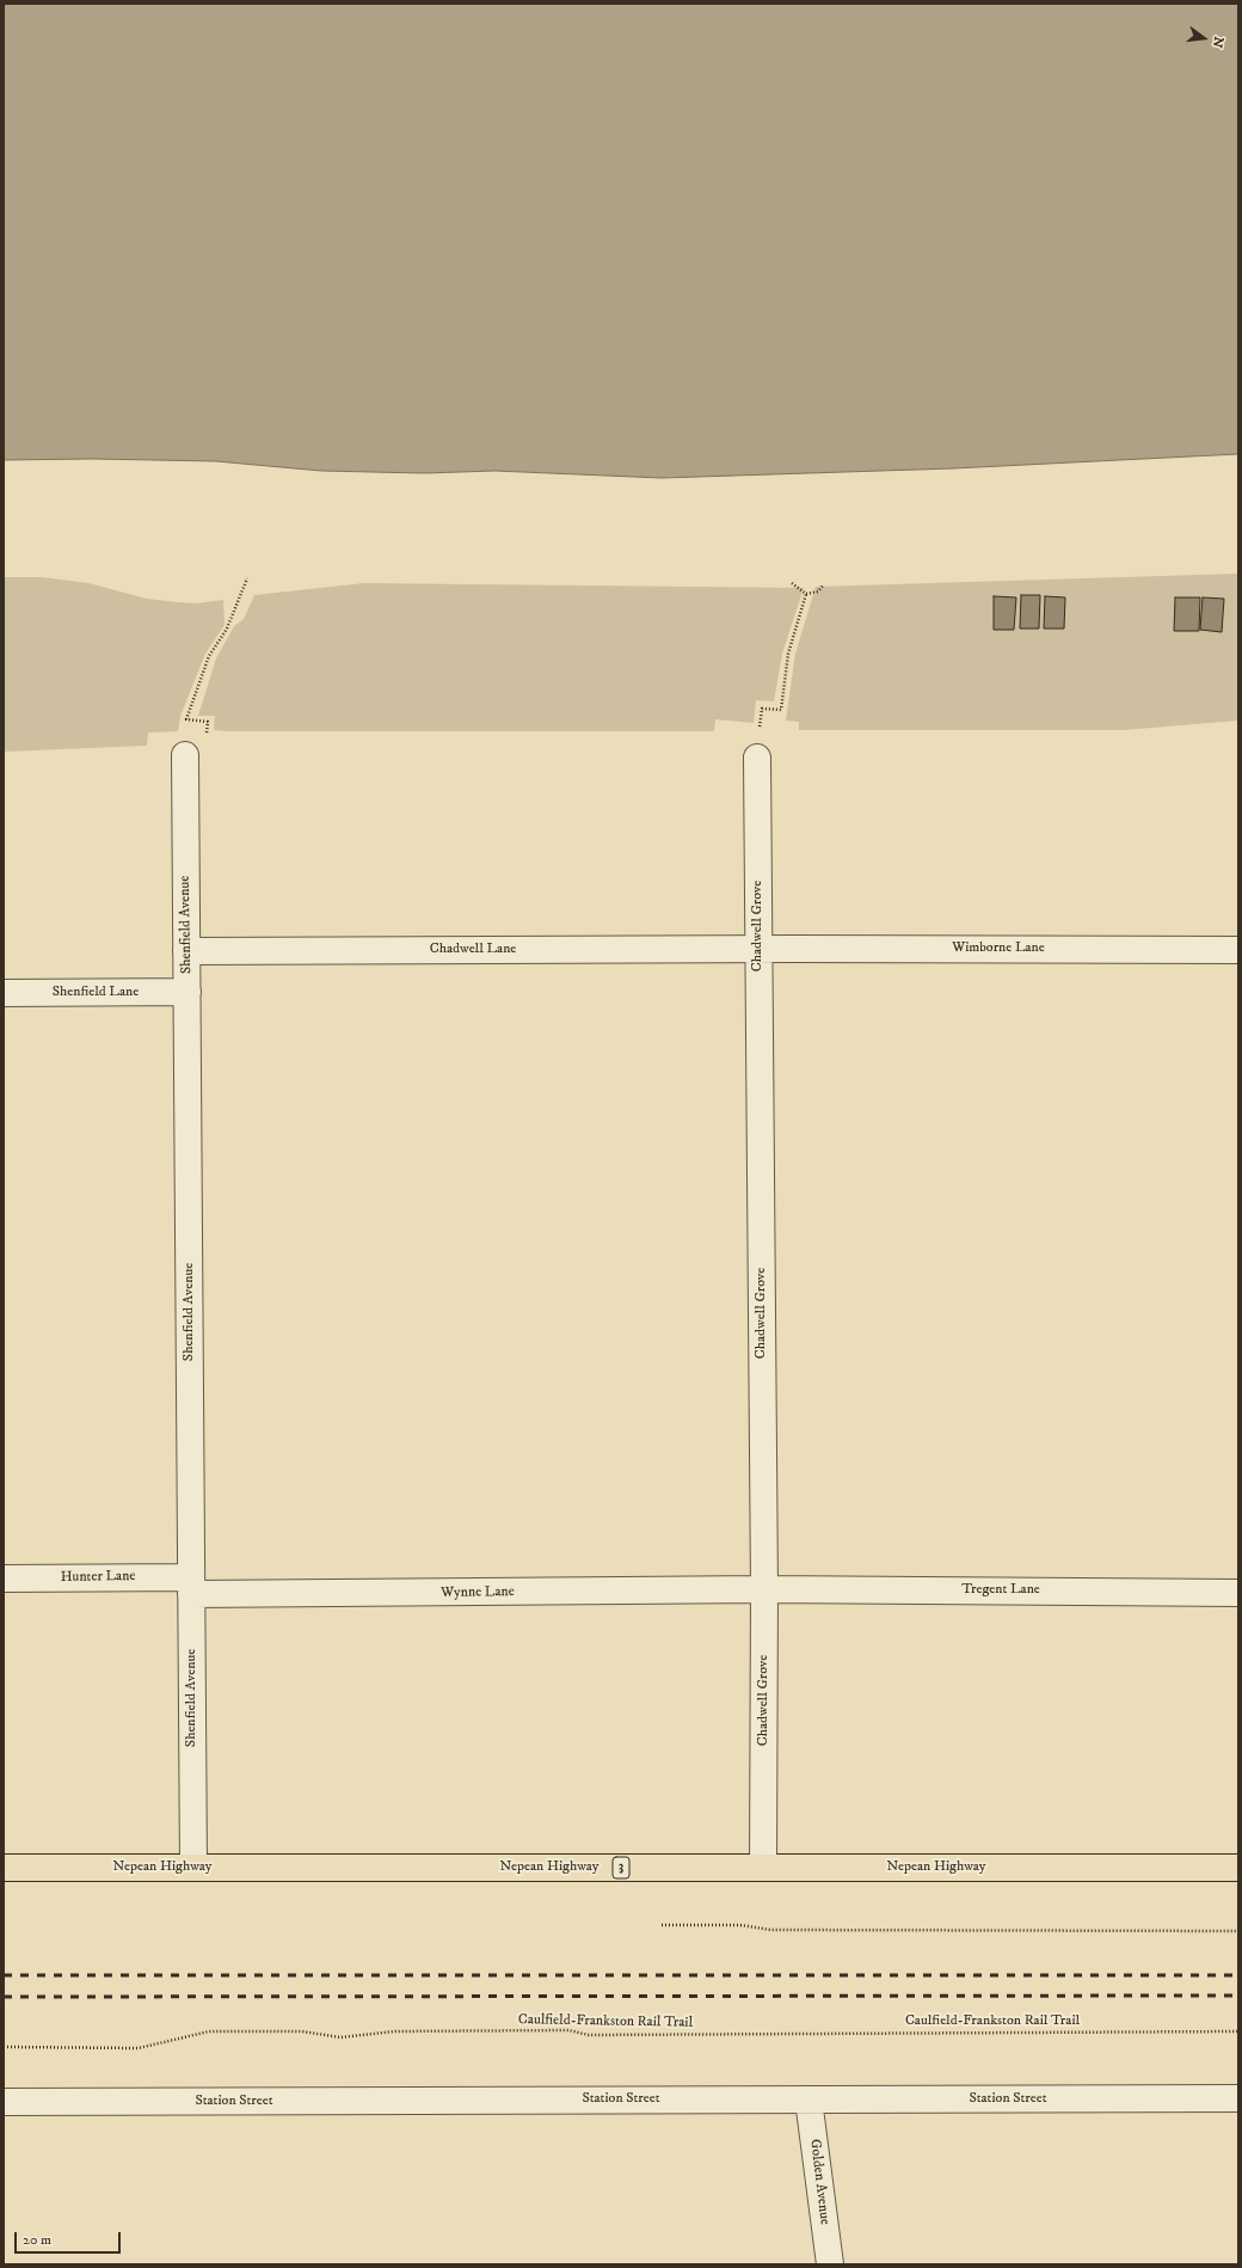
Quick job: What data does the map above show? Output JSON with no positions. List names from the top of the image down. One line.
{"streets":{"highway":["Nepean Highway","3"],"street":["Shenfield Avenue","Chadwell Grove","Wimborne Lane","Chadwell Lane","Shenfield Lane","Hunter Lane","Tregent Lane","Wynne Lane","Station Street","Golden Avenue"],"path":["Caulfield-Frankston Rail Trail"]},"crossings":[["Shenfield Avenue","Chadwell Lane"],["Shenfield Avenue","Shenfield Lane"],["Shenfield Avenue","Hunter Lane"],["Shenfield Avenue","Wynne Lane"],["Shenfield Avenue","Nepean Highway"],["Chadwell Grove","Wimborne Lane"],["Chadwell Grove","Chadwell Lane"],["Chadwell Grove","Tregent Lane"],["Chadwell Grove","Wynne Lane"],["Chadwell Grove","Nepean Highway"],["Wimborne Lane","Chadwell Lane"],["Hunter Lane","Wynne Lane"],["Tregent Lane","Wynne Lane"],["Station Street","Golden Avenue"]],"scale_bar":"20 m","north":"right"}
